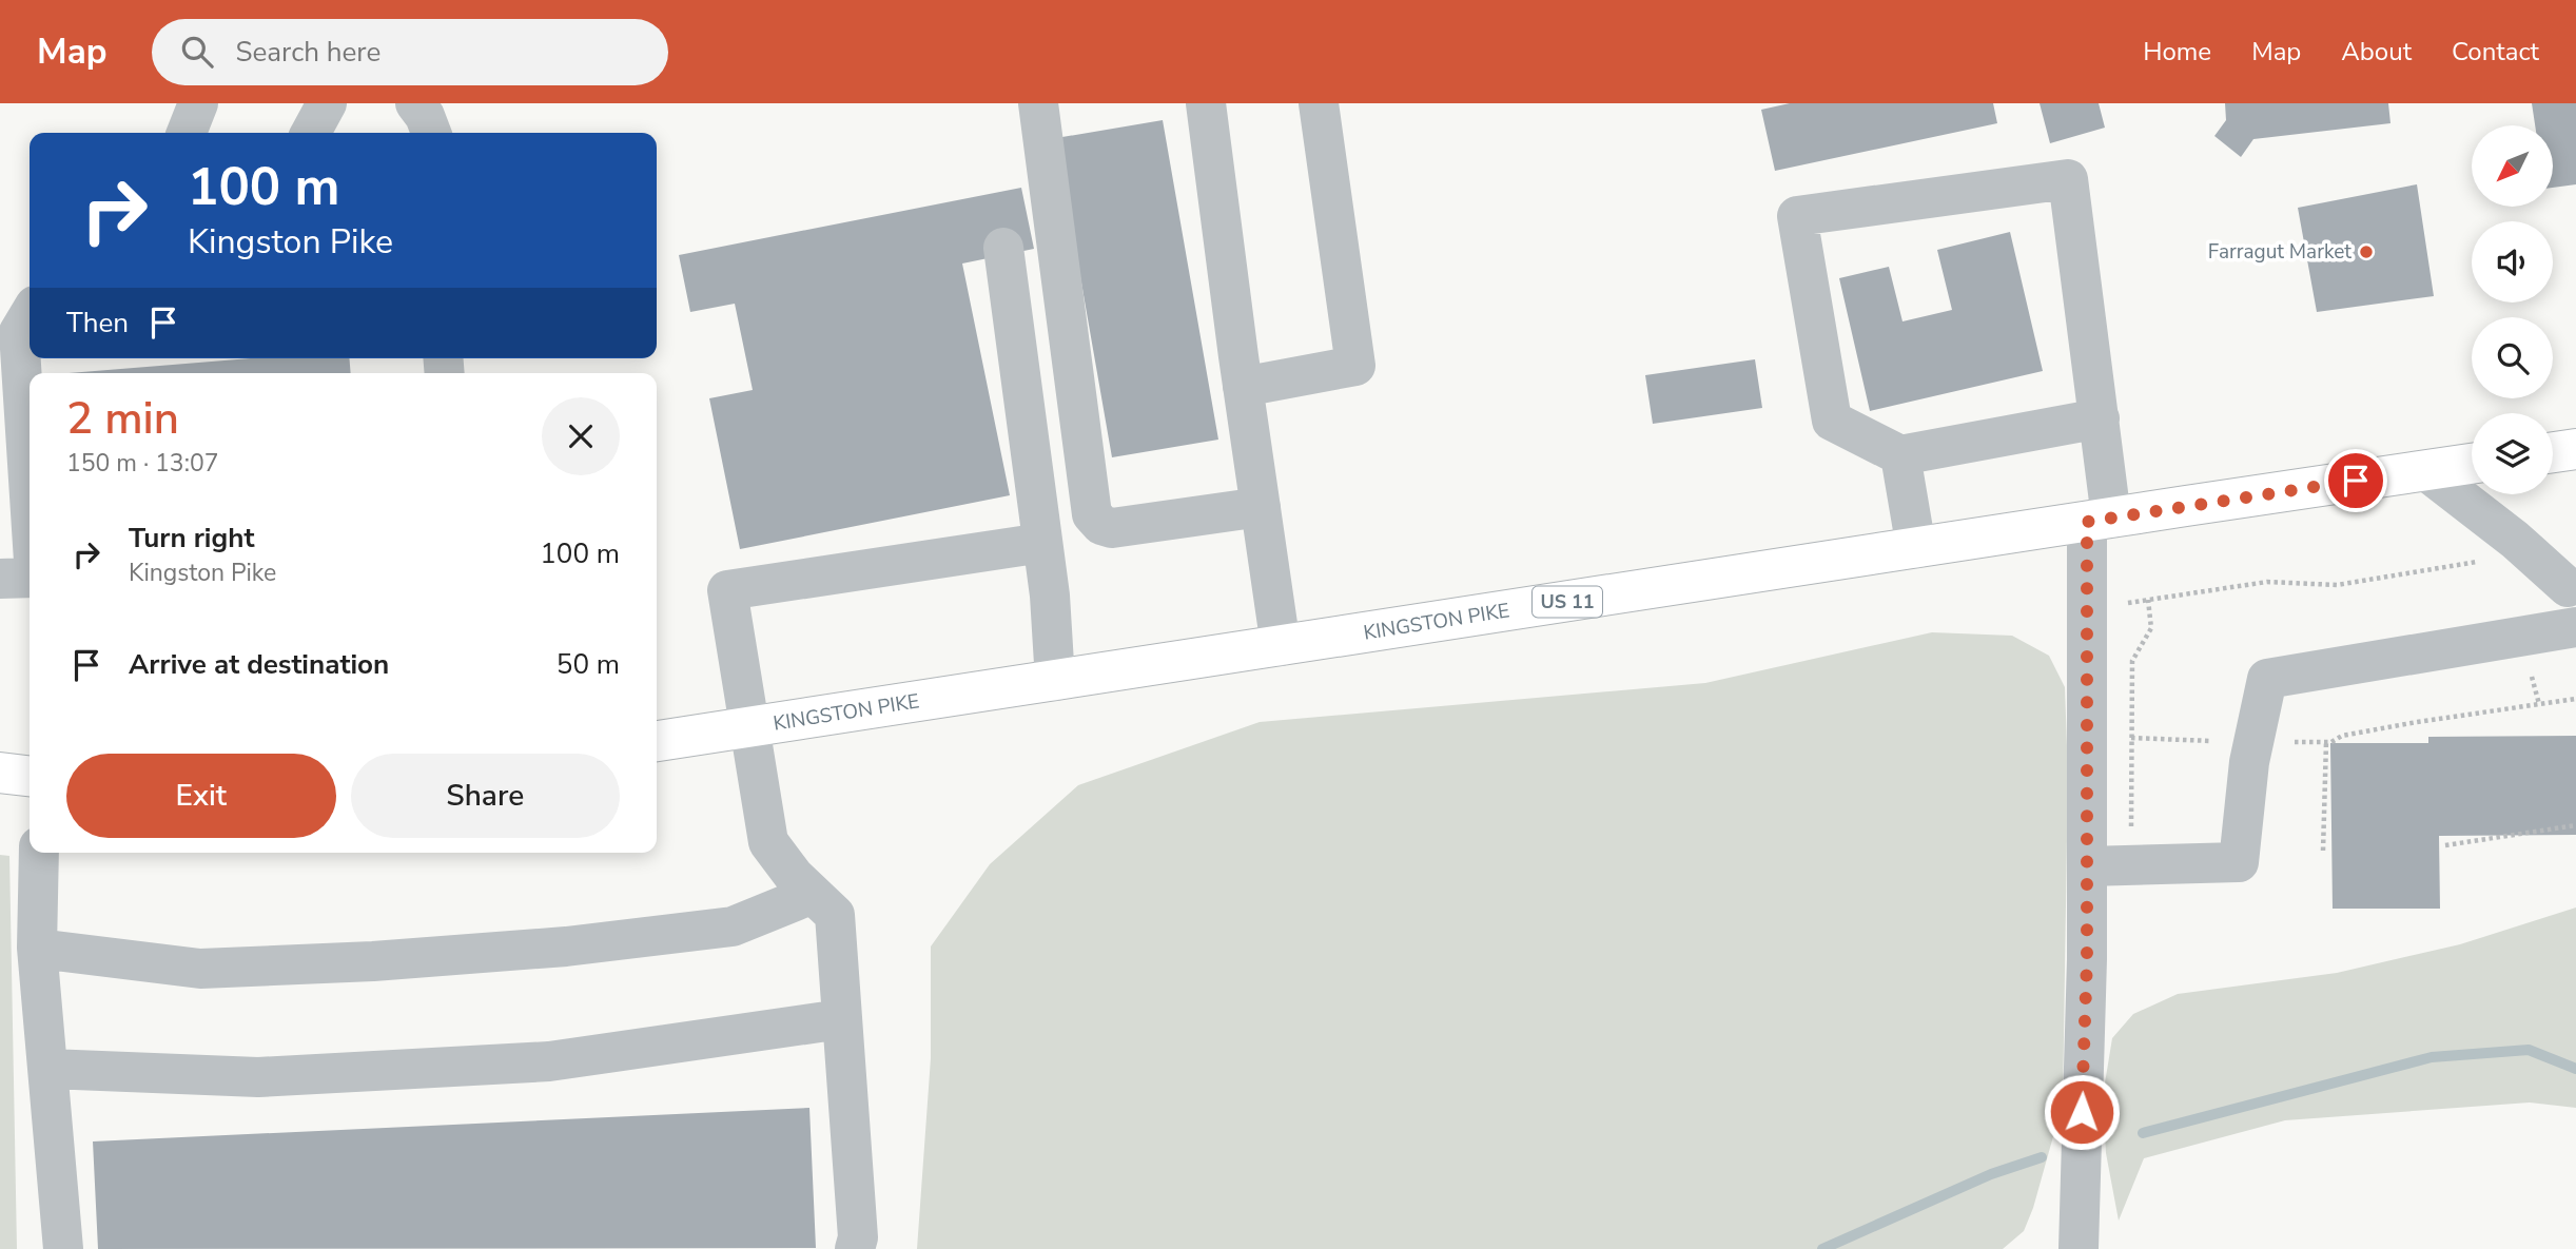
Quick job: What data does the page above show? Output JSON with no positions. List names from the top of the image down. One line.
{"streets":{"main road":["US 11","KINGSTON PIKE"]},"places":["Farragut Market"],"north":"bottom left","page":{"header":"Map","search":"Search here","nav":["Home","Map","About","Contact"],"turn":["100 m","Kingston Pike"],"then":"Then","heading":["2 min","150 m · 13:07"],"list":[{"name":"Turn right","note":"Kingston Pike","value":"100 m"},{"name":"Arrive at destination","value":"50 m"}],"buttons":["Exit","Share"]}}
